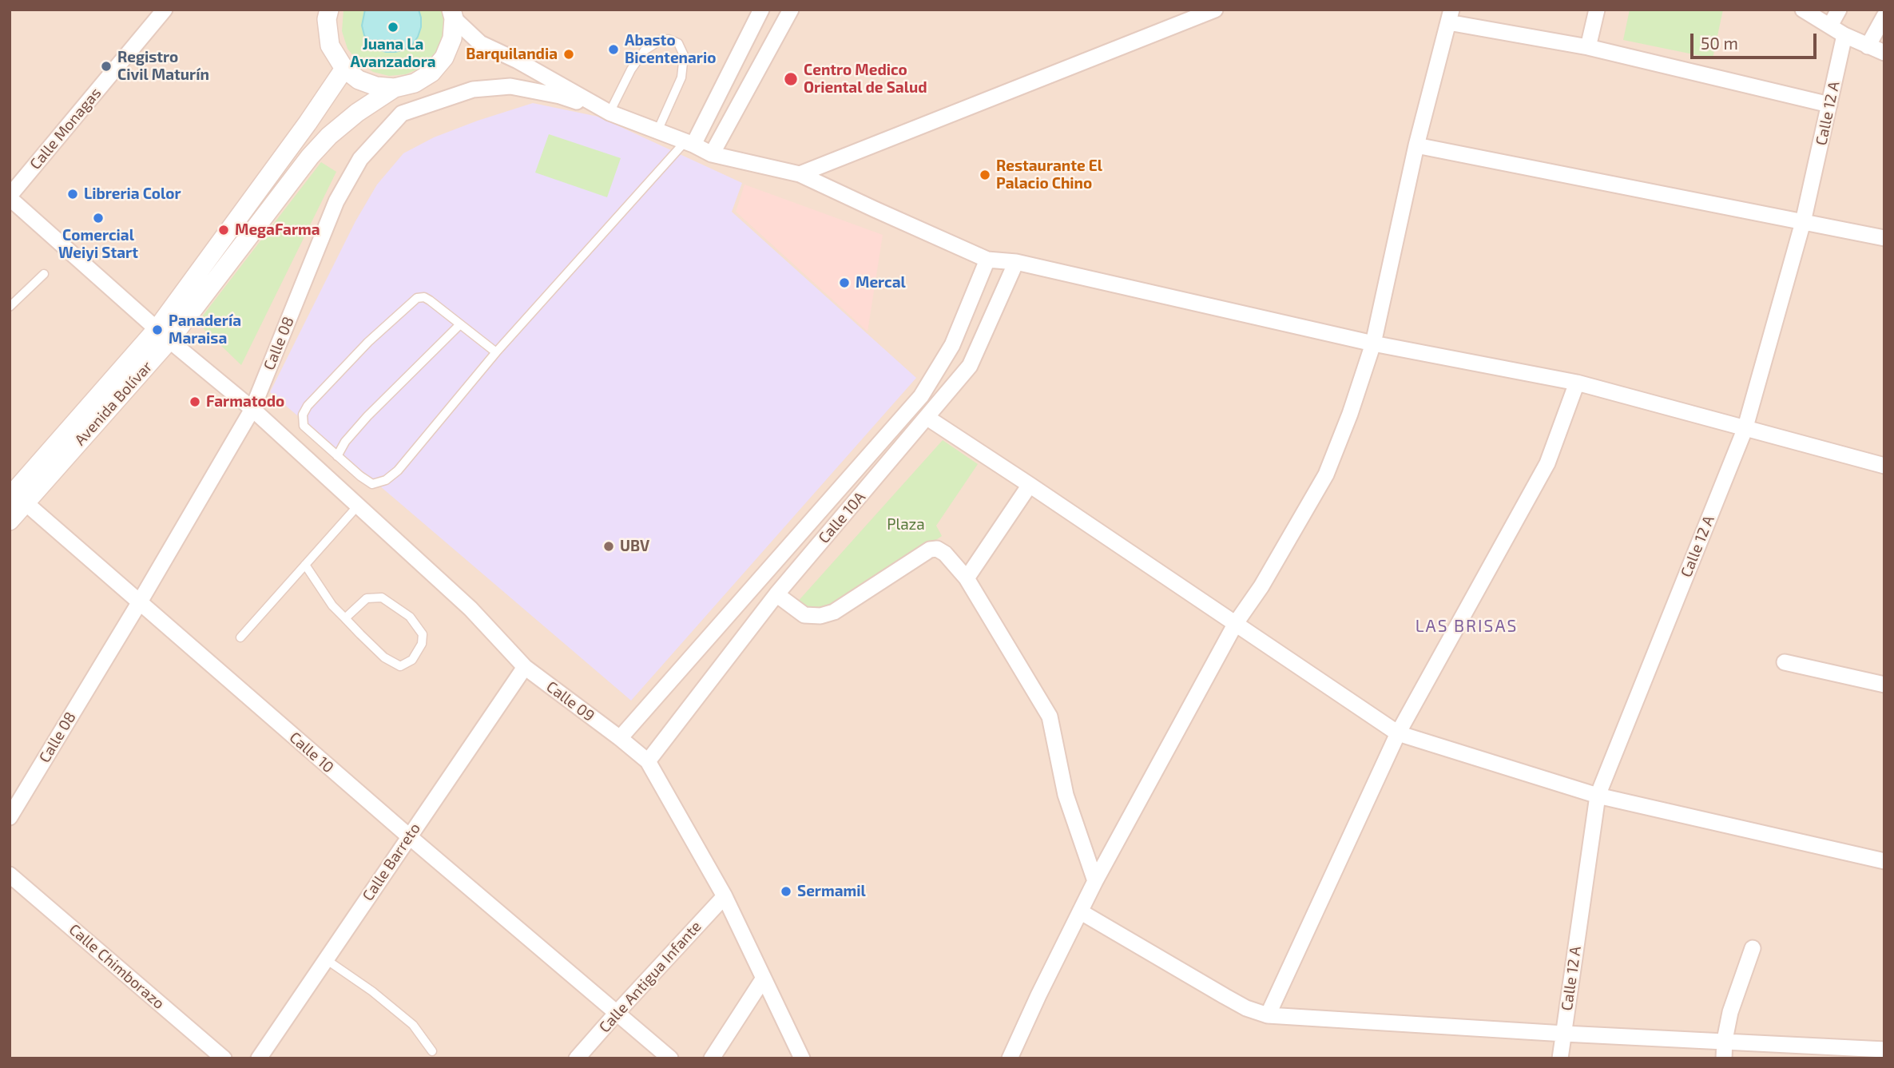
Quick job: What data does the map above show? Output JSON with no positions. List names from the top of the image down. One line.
{"streets":{"street":["Calle 12 A","Calle Monagas","Calle 08","Avenida Bolívar","Calle 10A","Calle 09","Calle 10","Calle Barreto","Calle Chimborazo","Calle Antigua Infante"]},"crossings":[["Calle Monagas","Calle 09"],["Calle 08","Calle 09"],["Calle 08","Calle 10"],["Avenida Bolívar","Calle 09"],["Avenida Bolívar","Calle 10"],["Calle 10A","Calle 09"],["Calle 09","Calle Barreto"],["Calle 09","Calle Antigua Infante"],["Calle 10","Calle Barreto"],["Calle 10","Calle Antigua Infante"]],"districts":["LAS BRISAS"],"parks":["Plaza"],"places":["Juana La Avanzadora","Abasto Bicentenario","Barquilandia","Registro Civil Maturín","Centro Medico Oriental de Salud","Restaurante El Palacio Chino","Libreria Color","Comercial Weiyi Start","MegaFarma","Mercal","Panadería Maraisa","Farmatodo","UBV","Sermamil"],"scale_bar":"50 m"}
